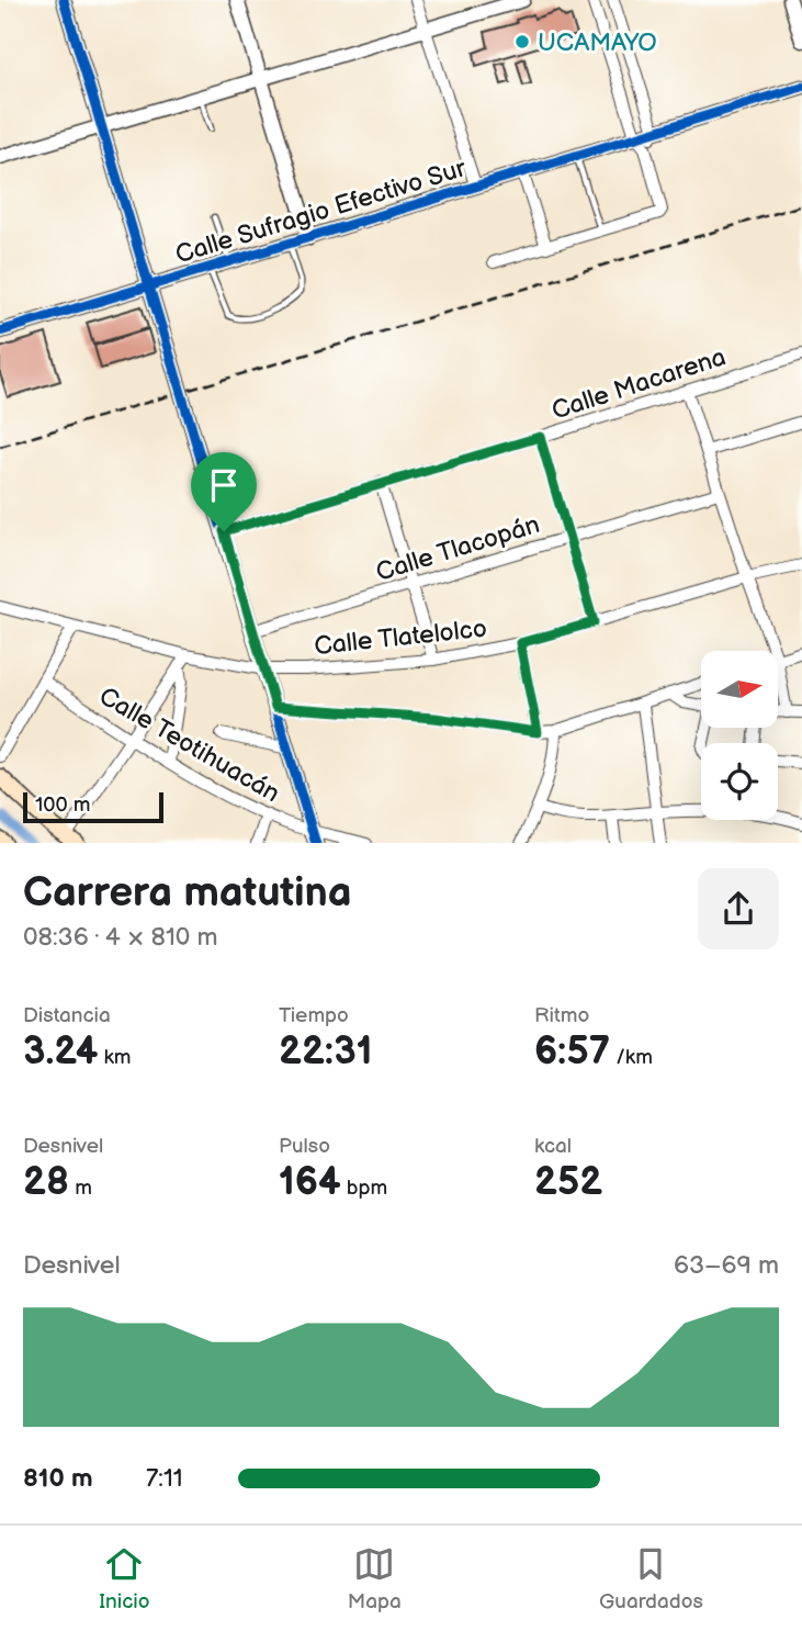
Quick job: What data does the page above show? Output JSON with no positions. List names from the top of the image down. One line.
{"streets":{"street":["Calle Sufragio Efectivo Sur","Calle Macarena","Calle Tlacopán","Calle Tlatelolco","Calle Teotihuacán"]},"places":["UCAMAYO"],"scale_bar":"100 m","north":"right","page":{"scale":"100 m","heading":["Carrera matutina","08:36 · 4 × 810 m"],"stats":[["Distancia","3.24 km"],["Tiempo","22:31"],["Ritmo","6:57 /km"],["Desnivel","28 m"],["Pulso","164 bpm"],["kcal","252"]],"chart":["Desnivel","63–69 m"],"list":[{"name":"810 m","note":"7:11"}],"tabs":["Inicio","Mapa","Guardados"]}}
